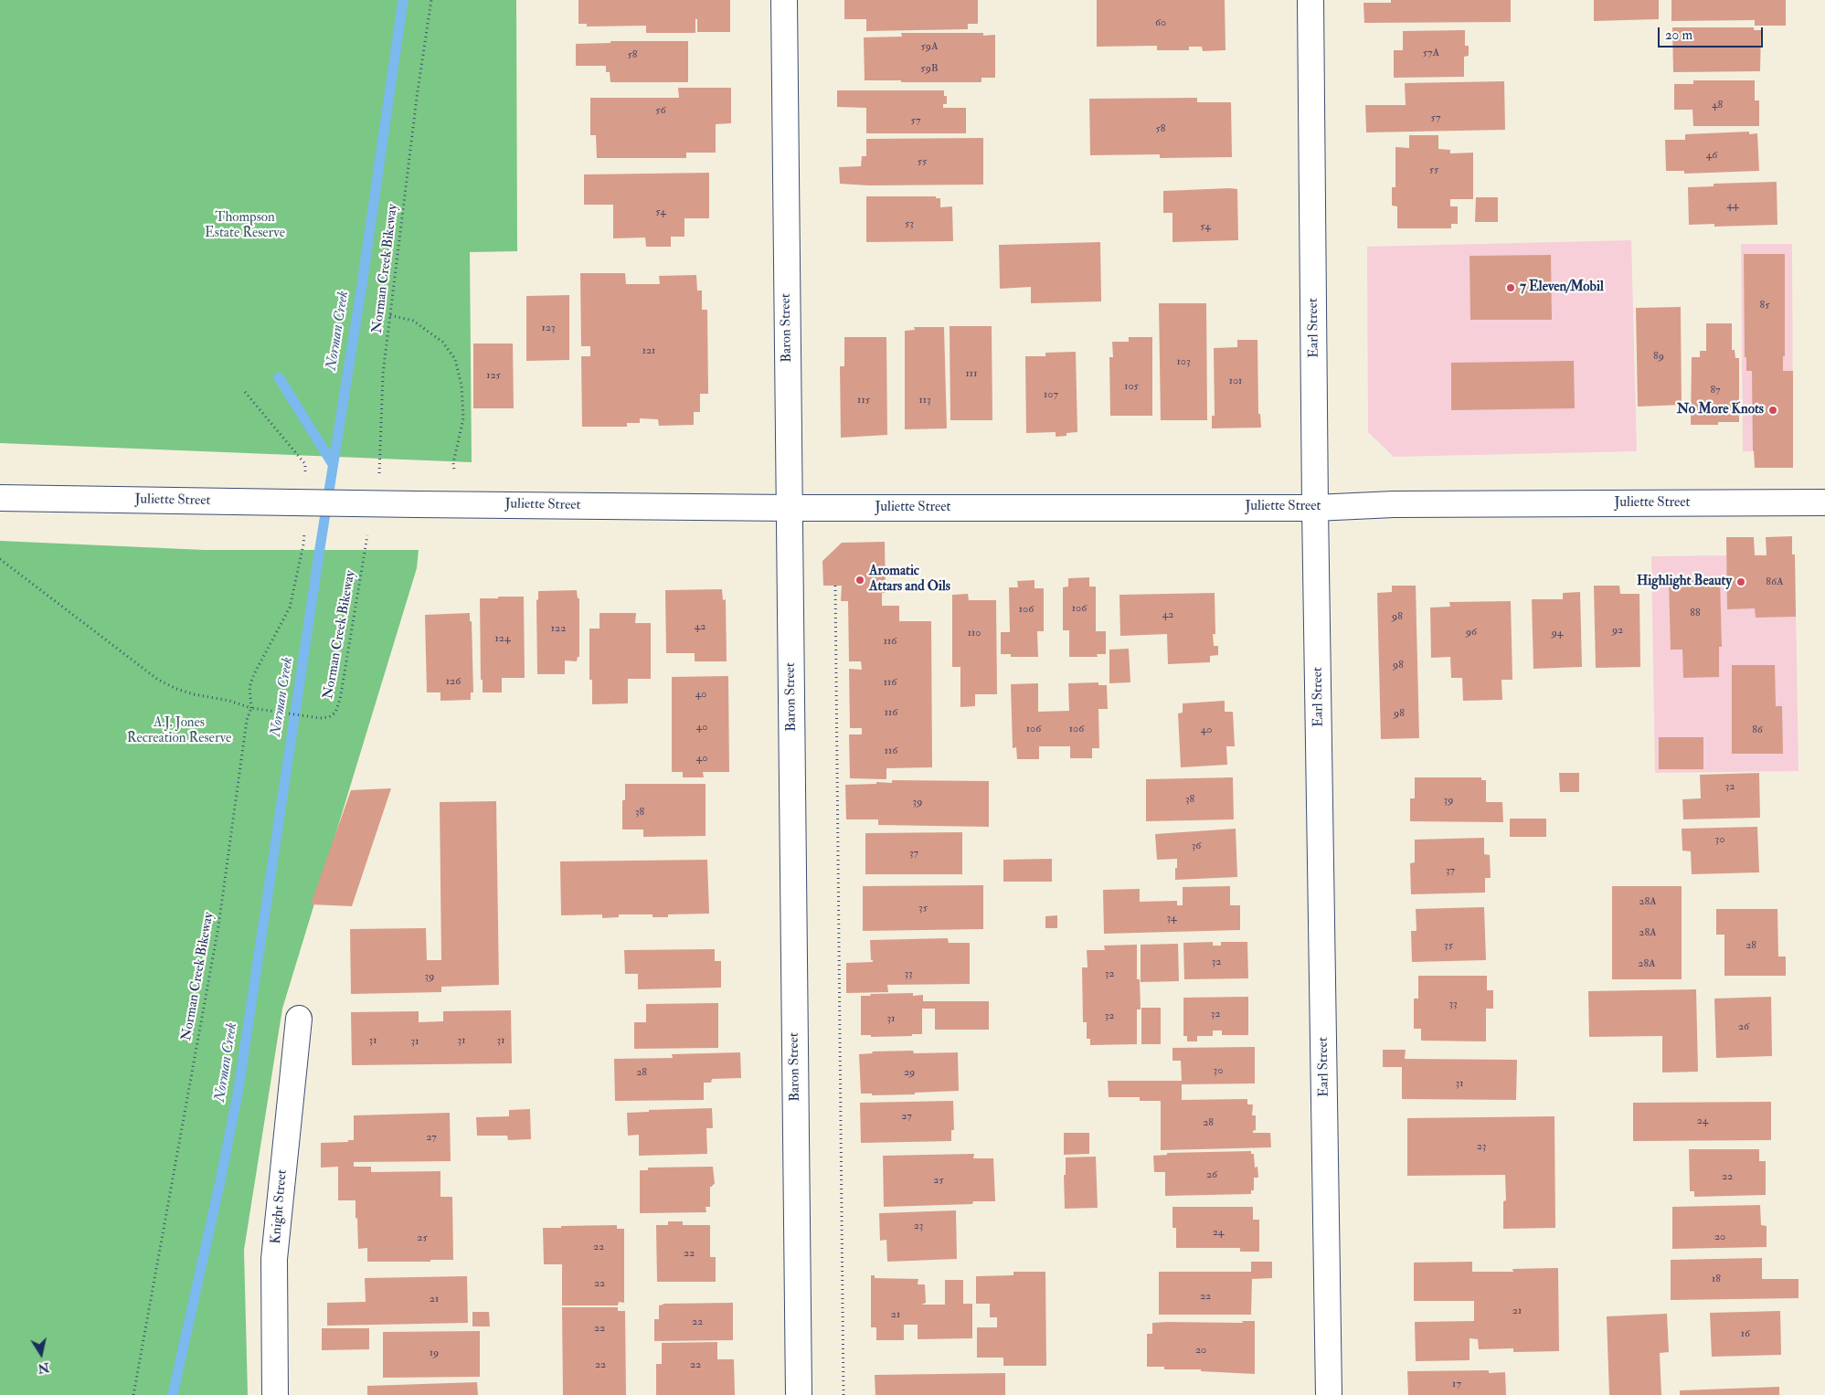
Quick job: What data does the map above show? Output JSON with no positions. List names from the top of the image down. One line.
{"streets":{"main road":["Baron Street","Earl Street","Juliette Street","Knight Street"],"path":["Norman Creek Bikeway"]},"crossings":[["Baron Street","Juliette Street"],["Earl Street","Juliette Street"]],"water":["Norman Creek"],"parks":["Thompson Estate Reserve","A.J. Jones Recreation Reserve"],"places":["7 Eleven/Mobil","No More Knots","Aromatic Attars and Oils","Highlight Beauty"],"house_numbers":["60","59A","57A","58","59B","48","56","57","57","58","46","55","55","44","54","53","54","85","123","121","89","103","111","125","101","105","87","107","115","113","86A","106","106","88","42","98","42","122","92","96","110","94","124","116","98","126","116","40","116","98","40","106","106","40","86","116","40","32","38","39","39","38","30","36","37","37","28A","35","34","28A","35","28","32","28A","33","32","39","33","32","32","31","26","31","31","31","31","30","28","29","31","27","24","28","27","23","26","22","25","23","24","20","25","22","22","18","22","22","21","21","21","22","22","16","20","19","22","22","17"],"scale_bar":"20 m","north":"bottom"}
